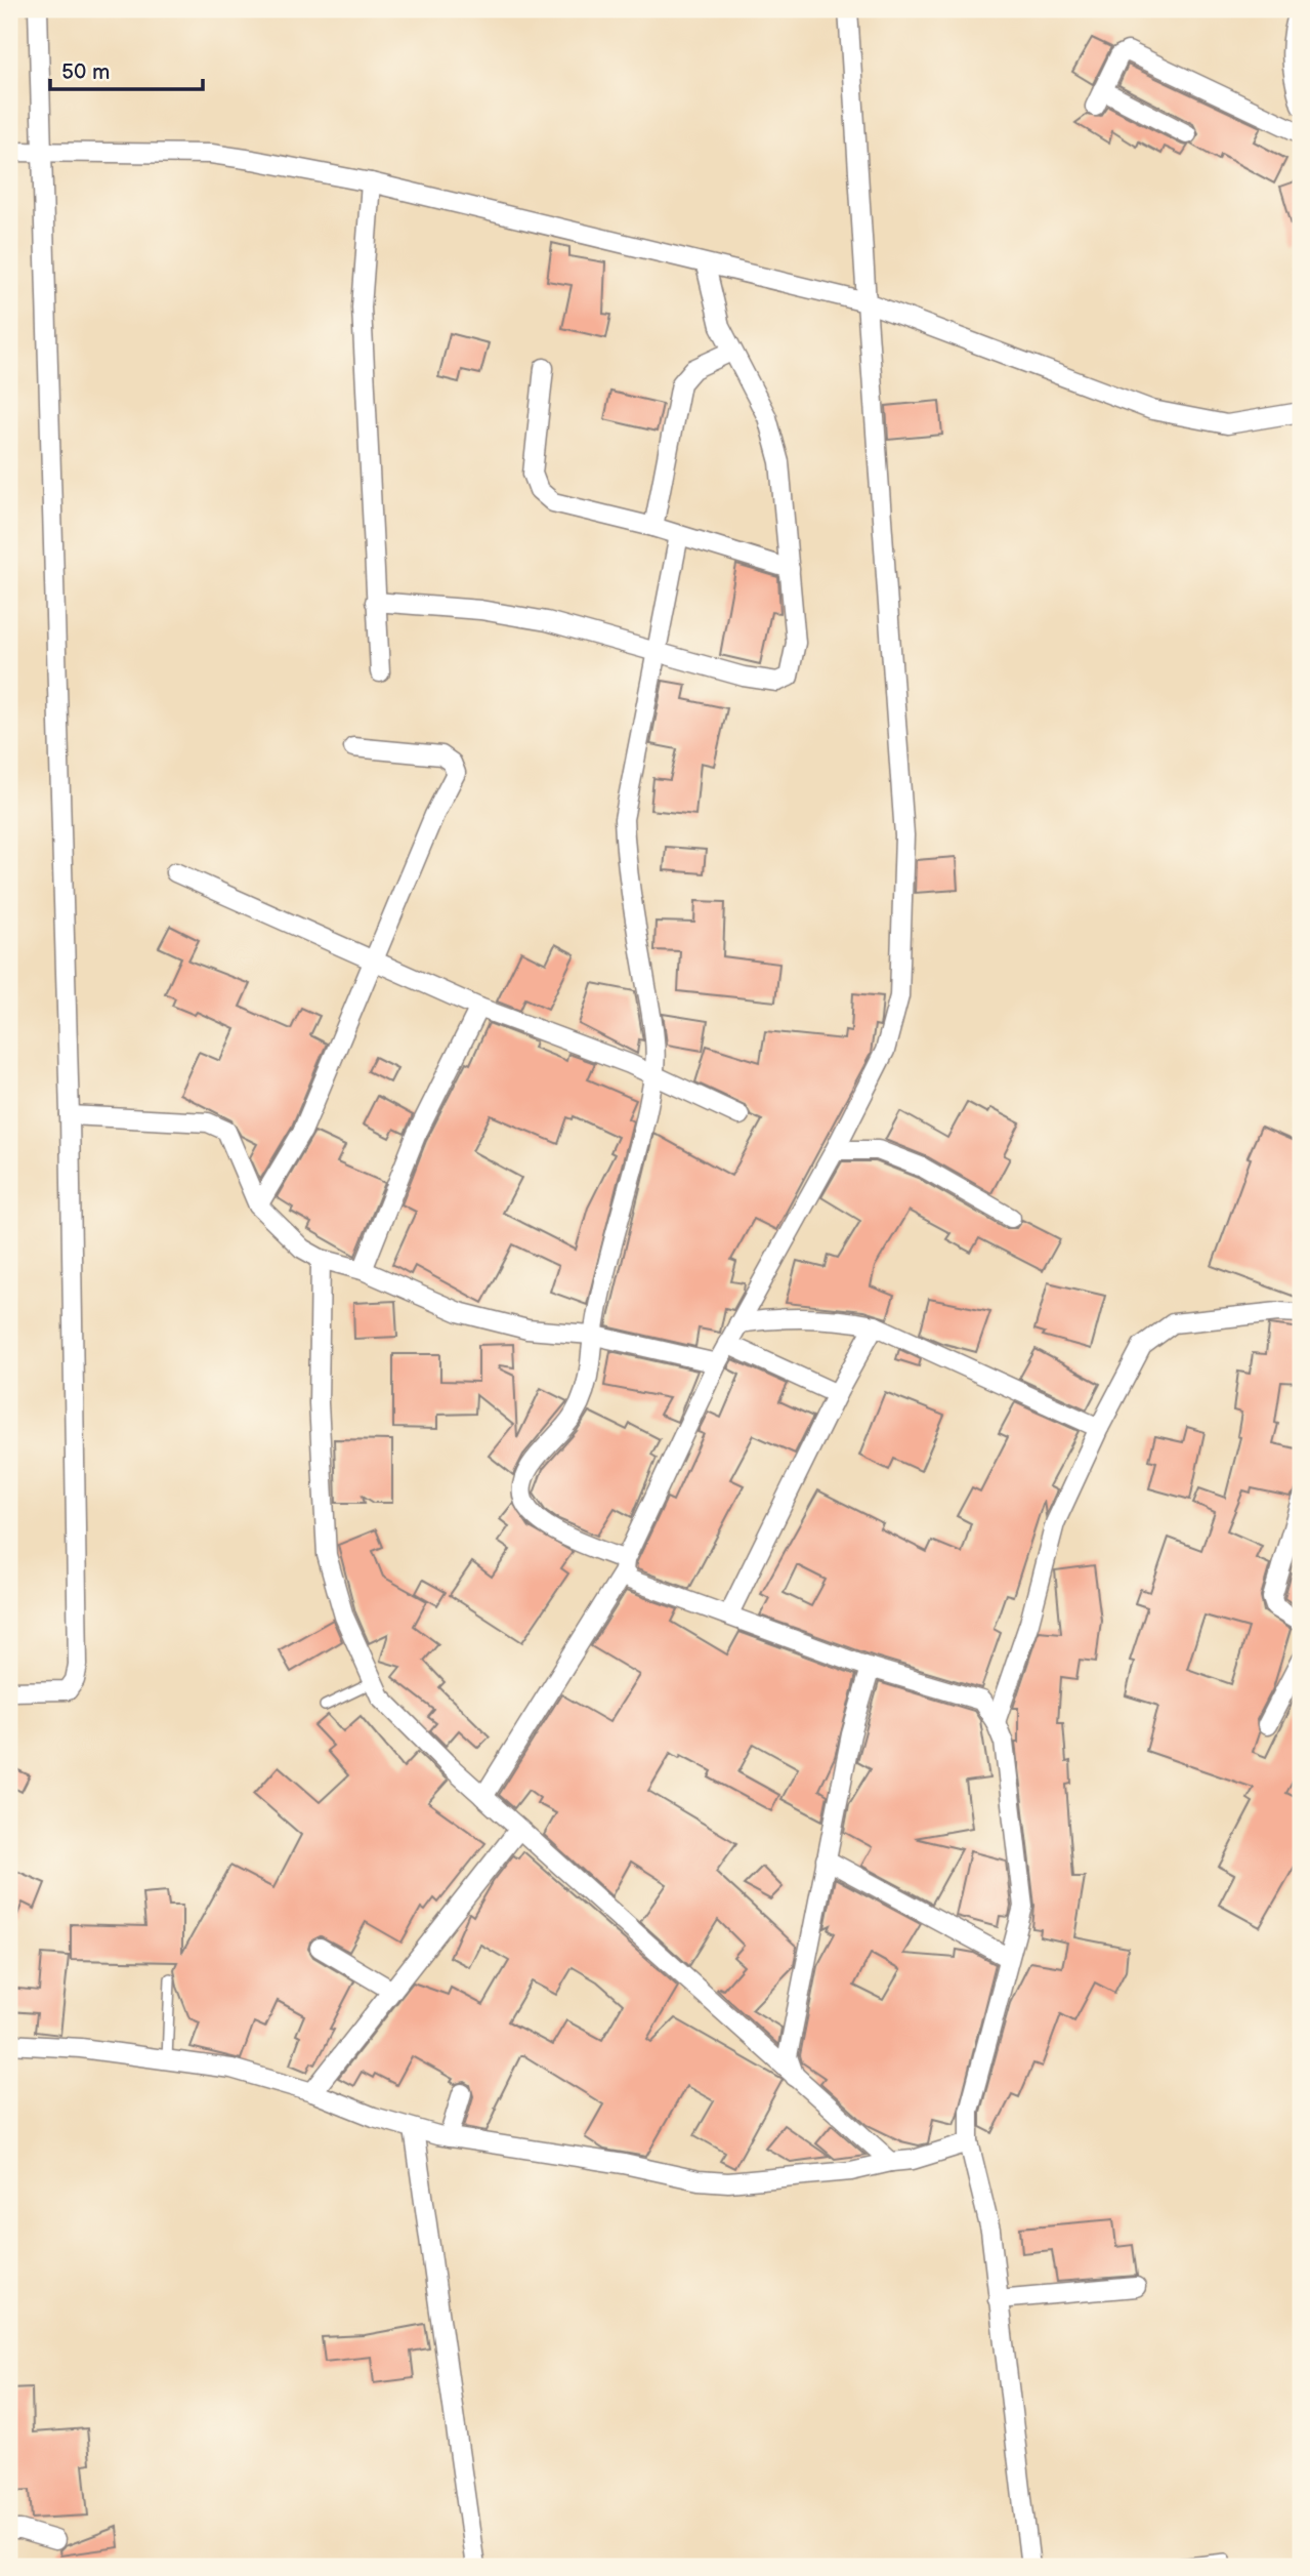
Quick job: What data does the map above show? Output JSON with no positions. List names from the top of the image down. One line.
{"scale_bar":"50 m"}
